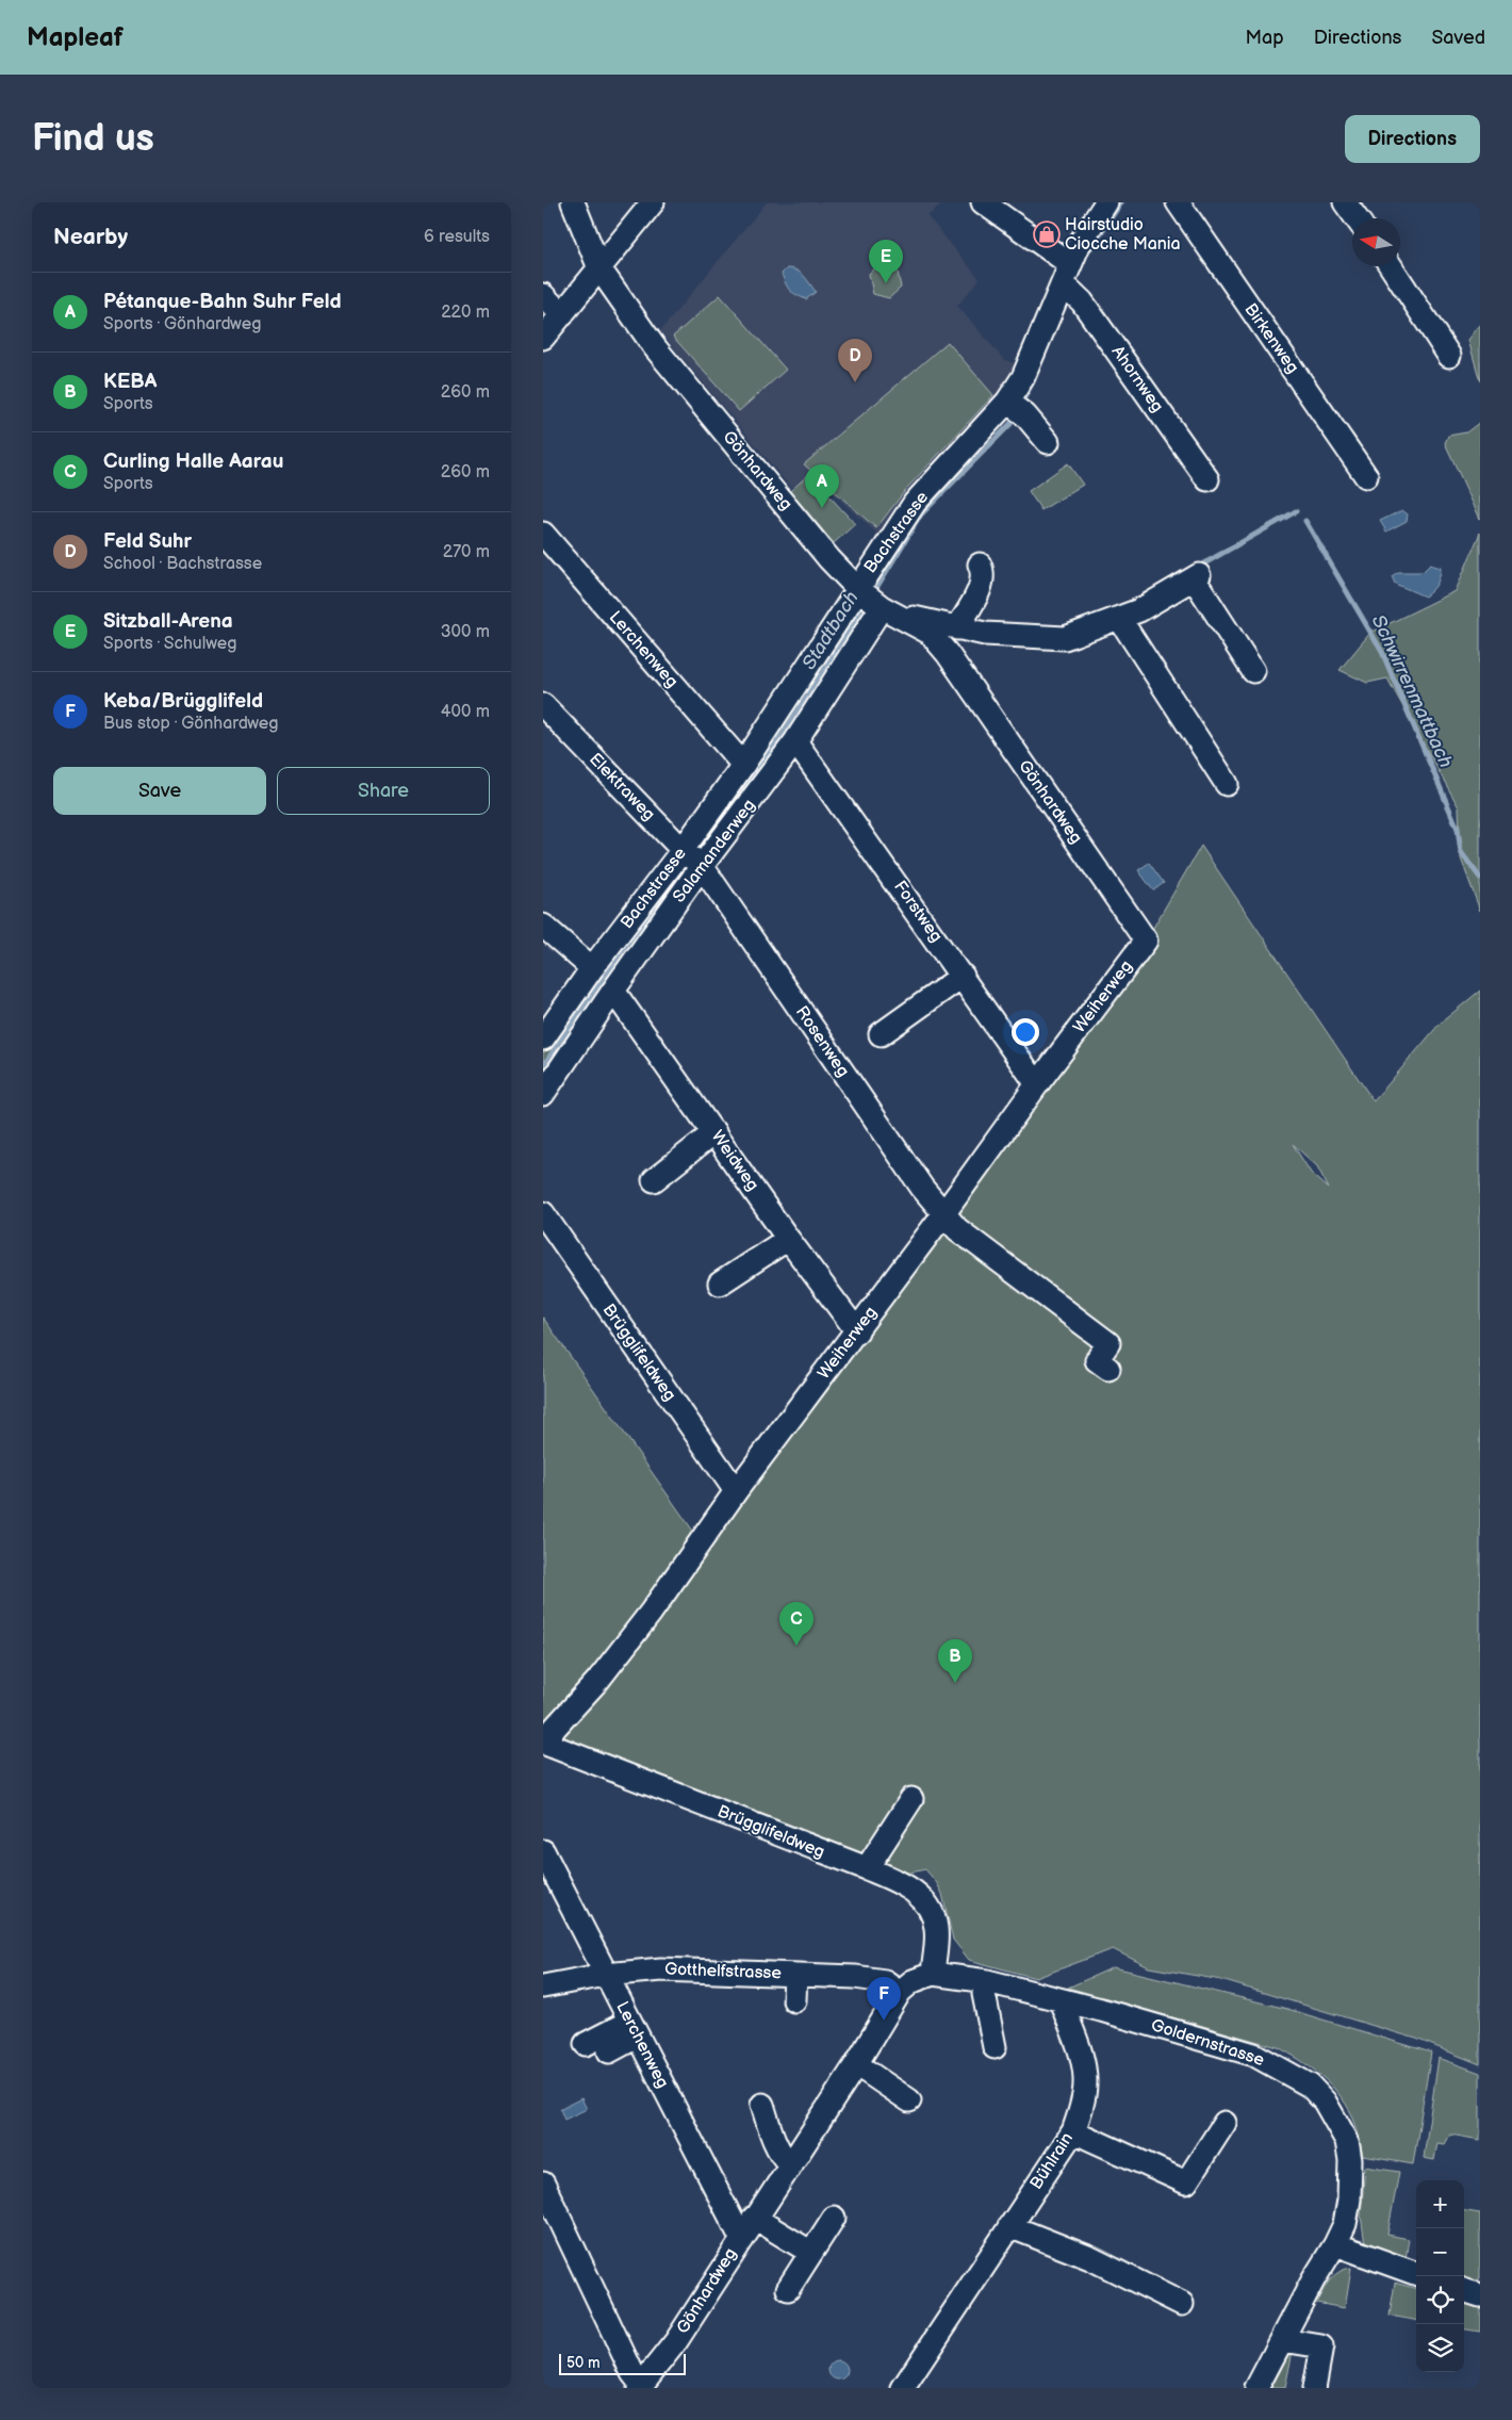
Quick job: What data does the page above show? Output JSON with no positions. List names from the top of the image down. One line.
{"streets":{"street":["Birkenweg","Ahornweg","Gönhardweg","Bachstrasse","Lerchenweg","Elektraweg","Salamanderweg","Forstweg","Weiherweg","Rosenweg","Weidweg","Brügglifeldweg","Gotthelfstrasse","Goldernstrasse","Bühlrain"]},"crossings":[["Ahornweg","Bachstrasse"],["Gönhardweg","Bachstrasse"],["Gönhardweg","Lerchenweg"],["Gönhardweg","Salamanderweg"],["Gönhardweg","Weiherweg"],["Gönhardweg","Gotthelfstrasse"],["Bachstrasse","Lerchenweg"],["Bachstrasse","Elektraweg"],["Lerchenweg","Gotthelfstrasse"],["Elektraweg","Salamanderweg"],["Elektraweg","Rosenweg"],["Salamanderweg","Forstweg"],["Salamanderweg","Rosenweg"],["Salamanderweg","Weidweg"],["Forstweg","Weiherweg"],["Weiherweg","Rosenweg"],["Weiherweg","Weidweg"],["Weiherweg","Brügglifeldweg"],["Brügglifeldweg","Goldernstrasse"],["Goldernstrasse","Bühlrain"]],"water":["Stadtbach","Schwirrenmattbach"],"places":{"shop":["Hairstudio Ciocche Mania"]},"scale_bar":"50 m","north":"left","page":{"header":"Mapleaf","nav":["Map","Directions","Saved"],"buttons":["Directions",["Save","Share"]],"title":"Find us","heading":["Nearby","6 results"],"pins":["E","D","A","C","B","F"],"list":[{"mark":"A","name":"Pétanque-Bahn Suhr Feld","note":"Sports · Gönhardweg","value":"220 m"},{"mark":"B","name":"KEBA","note":"Sports","value":"260 m"},{"mark":"C","name":"Curling Halle Aarau","note":"Sports","value":"260 m"},{"mark":"D","name":"Feld Suhr","note":"School · Bachstrasse","value":"270 m"},{"mark":"E","name":"Sitzball-Arena","note":"Sports · Schulweg","value":"300 m"},{"mark":"F","name":"Keba/Brügglifeld","note":"Bus stop · Gönhardweg","value":"400 m"}],"map_buttons":["+","−"],"scale":"50 m"}}
